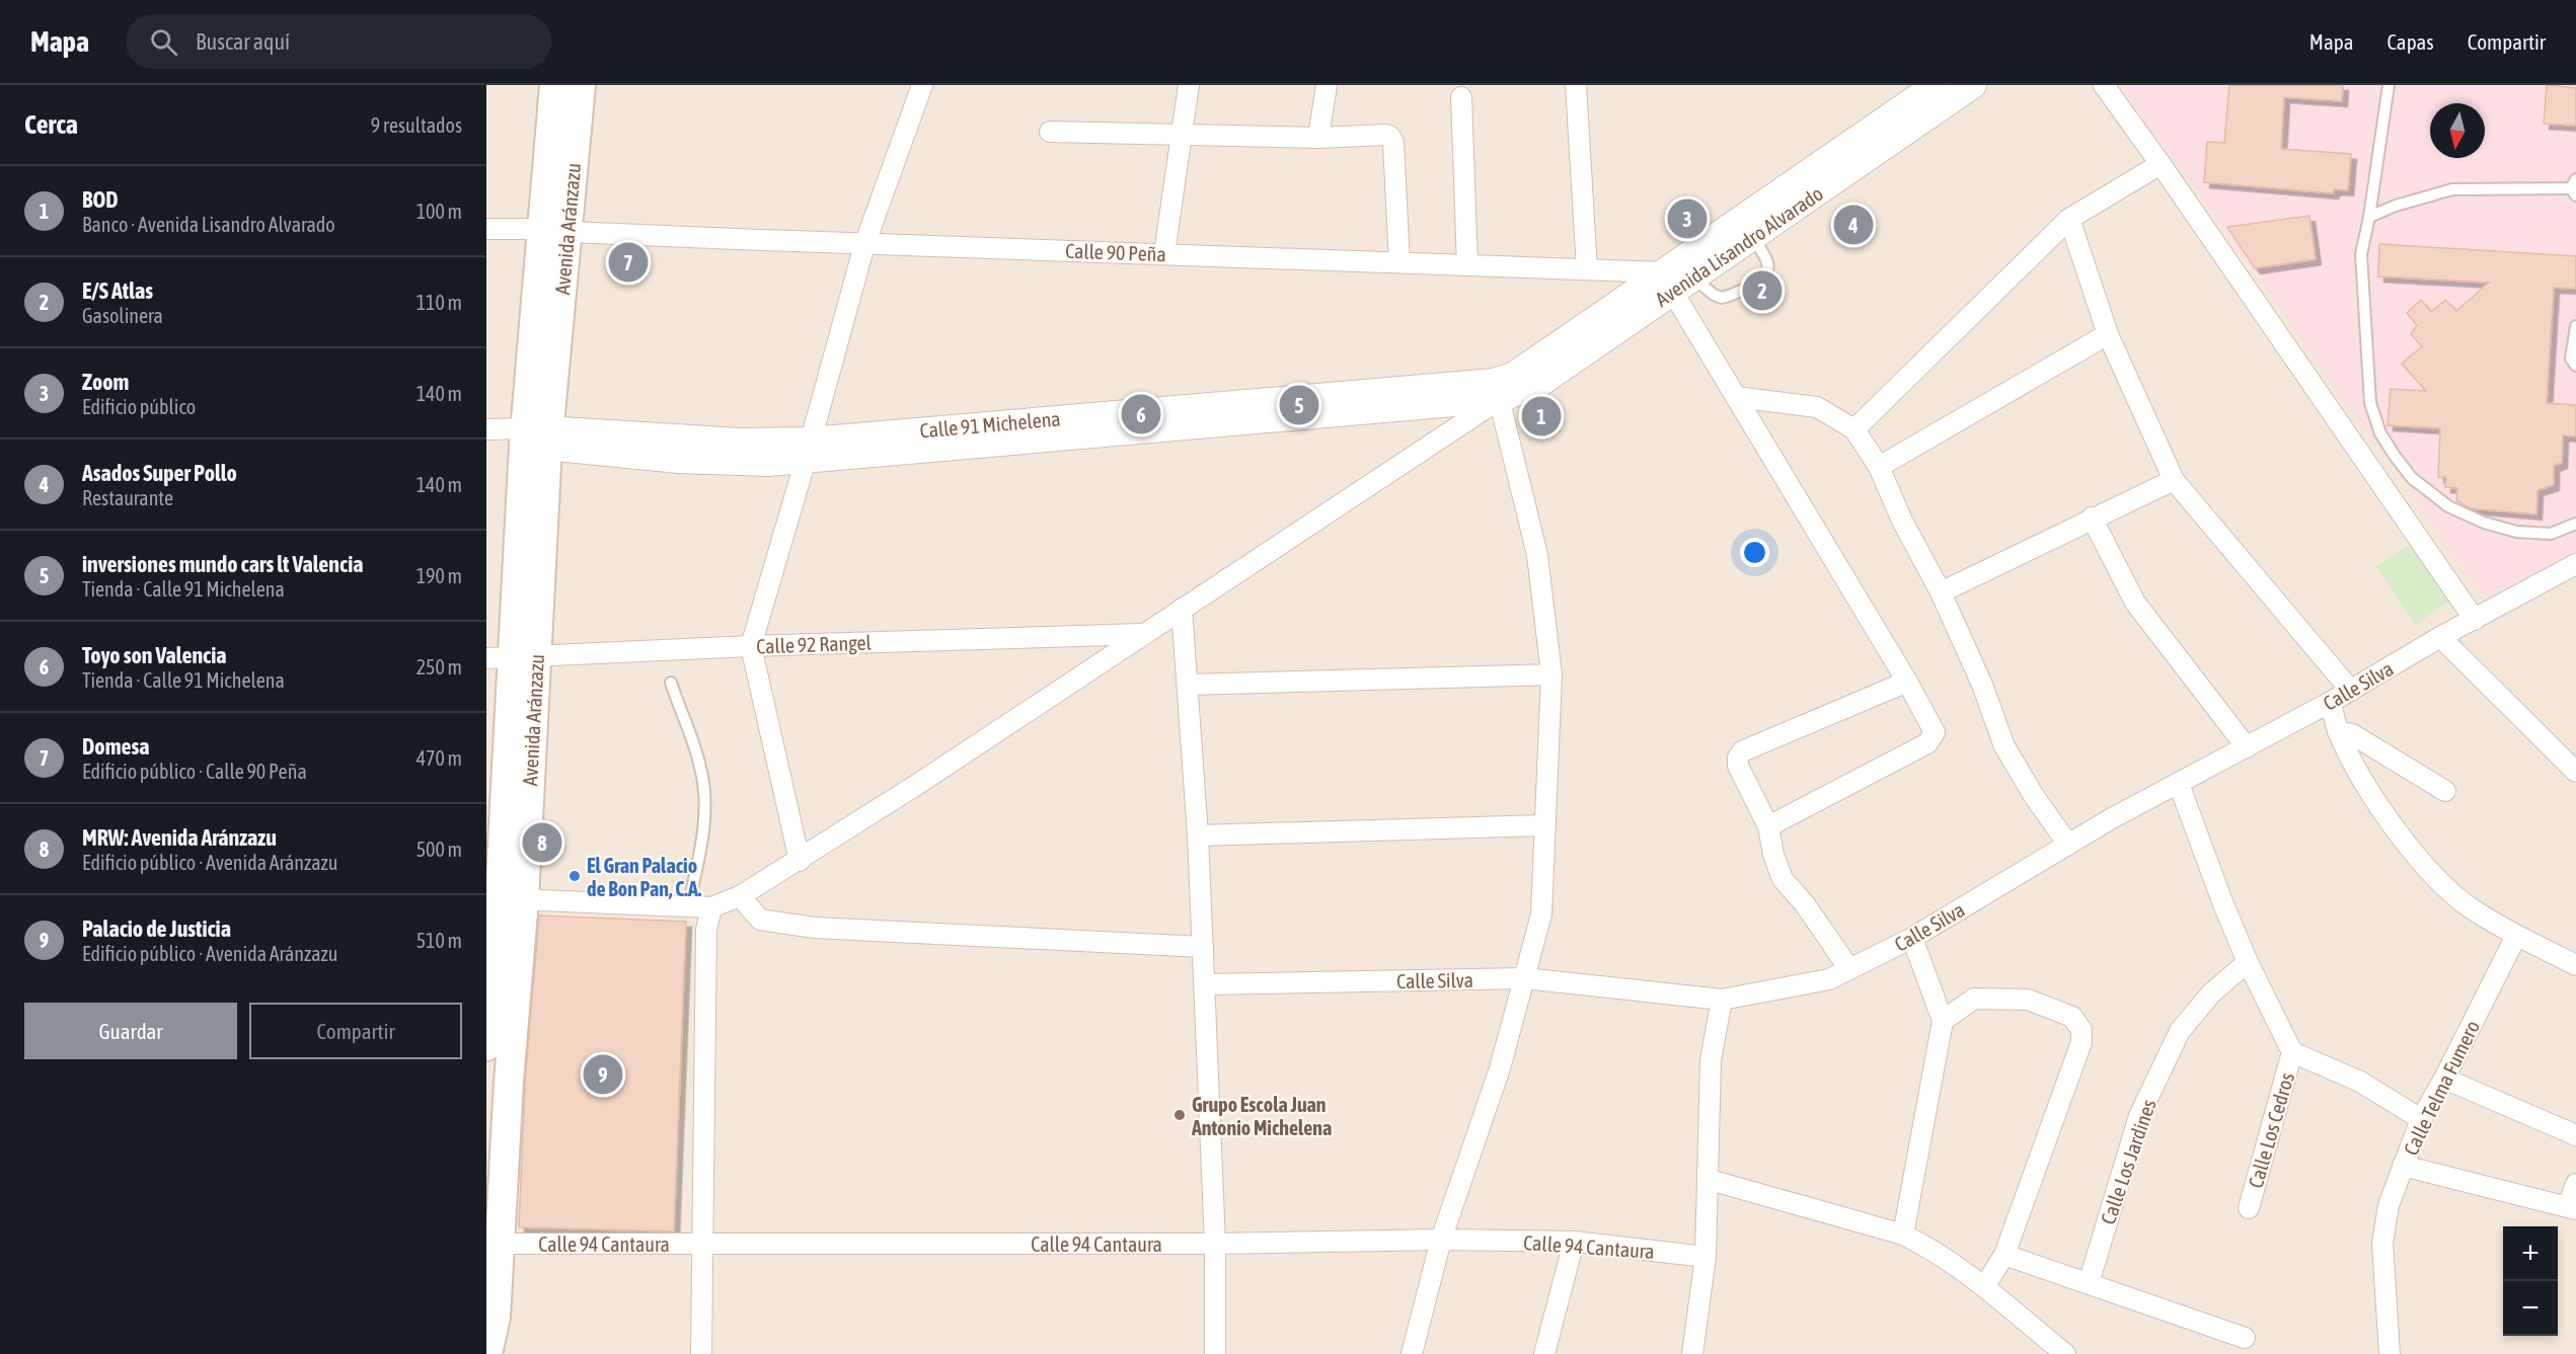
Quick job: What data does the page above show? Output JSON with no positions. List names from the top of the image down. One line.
{"streets":{"main road":["Avenida Aránzazu"],"street":["Avenida Lisandro Alvarado","Calle 90 Peña","Calle 91 Michelena","Calle 92 Rangel","Calle Silva","Calle Telma Fumero","Calle Los Cedros","Calle Los Jardines","Calle 94 Cantaura"]},"crossings":[["Avenida Aránzazu","Calle 90 Peña"],["Avenida Aránzazu","Calle 91 Michelena"],["Avenida Aránzazu","Calle 92 Rangel"],["Avenida Aránzazu","Calle 94 Cantaura"],["Avenida Lisandro Alvarado","Calle 90 Peña"],["Avenida Lisandro Alvarado","Calle 91 Michelena"]],"places":["El Gran Palacio de Bon Pan, C.A.","Grupo Escola Juan Antonio Michelena"],"north":"bottom","page":{"header":"Mapa","search":"Buscar aquí","nav":["Mapa","Capas","Compartir"],"heading":["Cerca","9 resultados"],"list":[{"mark":"1","name":"BOD","note":"Banco · Avenida Lisandro Alvarado","value":"100 m"},{"mark":"2","name":"E/S Atlas","note":"Gasolinera","value":"110 m"},{"mark":"3","name":"Zoom","note":"Edificio público","value":"140 m"},{"mark":"4","name":"Asados Super Pollo","note":"Restaurante","value":"140 m"},{"mark":"5","name":"inversiones mundo cars lt Valencia","note":"Tienda · Calle 91 Michelena","value":"190 m"},{"mark":"6","name":"Toyo son Valencia","note":"Tienda · Calle 91 Michelena","value":"250 m"},{"mark":"7","name":"Domesa","note":"Edificio público · Calle 90 Peña","value":"470 m"},{"mark":"8","name":"MRW: Avenida Aránzazu","note":"Edificio público · Avenida Aránzazu","value":"500 m"},{"mark":"9","name":"Palacio de Justicia","note":"Edificio público · Avenida Aránzazu","value":"510 m"}],"pins":["3","4","7","2","5","6","1","8","9"],"buttons":["Guardar","Compartir"],"map_buttons":["+","−"]}}
